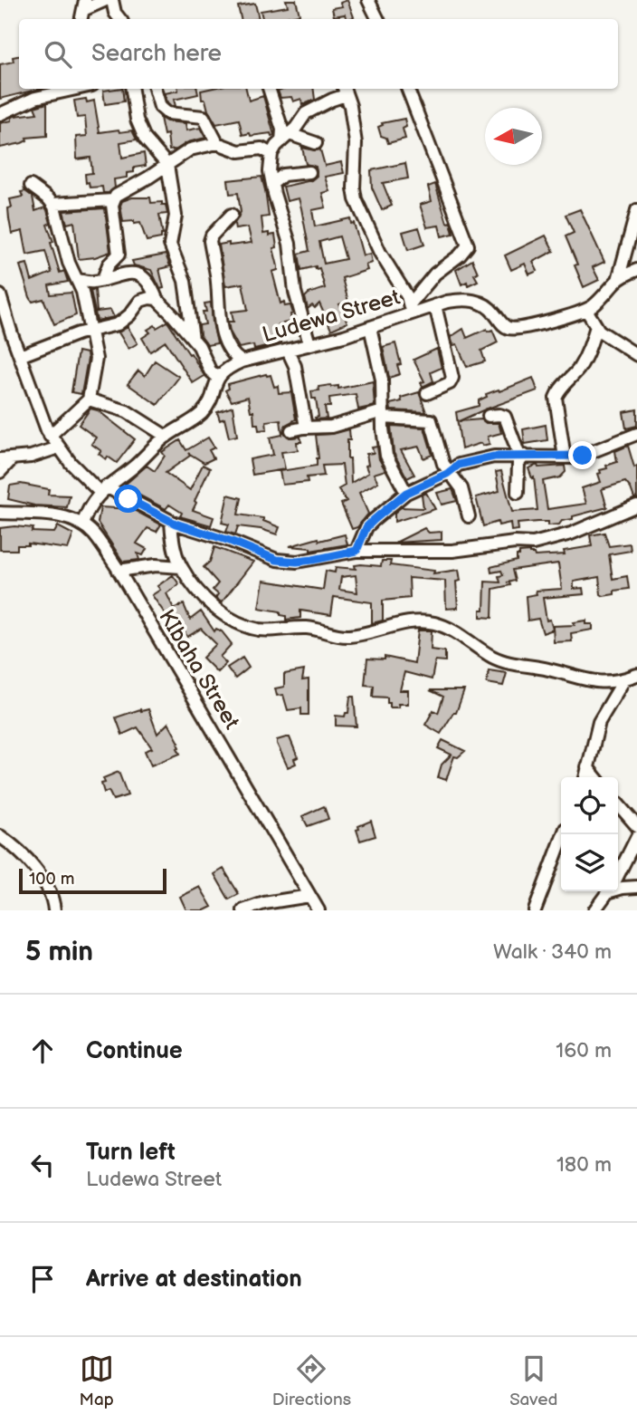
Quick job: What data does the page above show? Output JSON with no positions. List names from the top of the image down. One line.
{"streets":{"street":["Ludewa Street","KIbaha Street"]},"scale_bar":"100 m","north":"left","page":{"search":"Search here","scale":"100 m","heading":["5 min","Walk · 340 m"],"list":[["Continue","160 m"],["Turn left","Ludewa Street","180 m"],"Arrive at destination"],"nav":["Map","Directions","Saved"]}}
